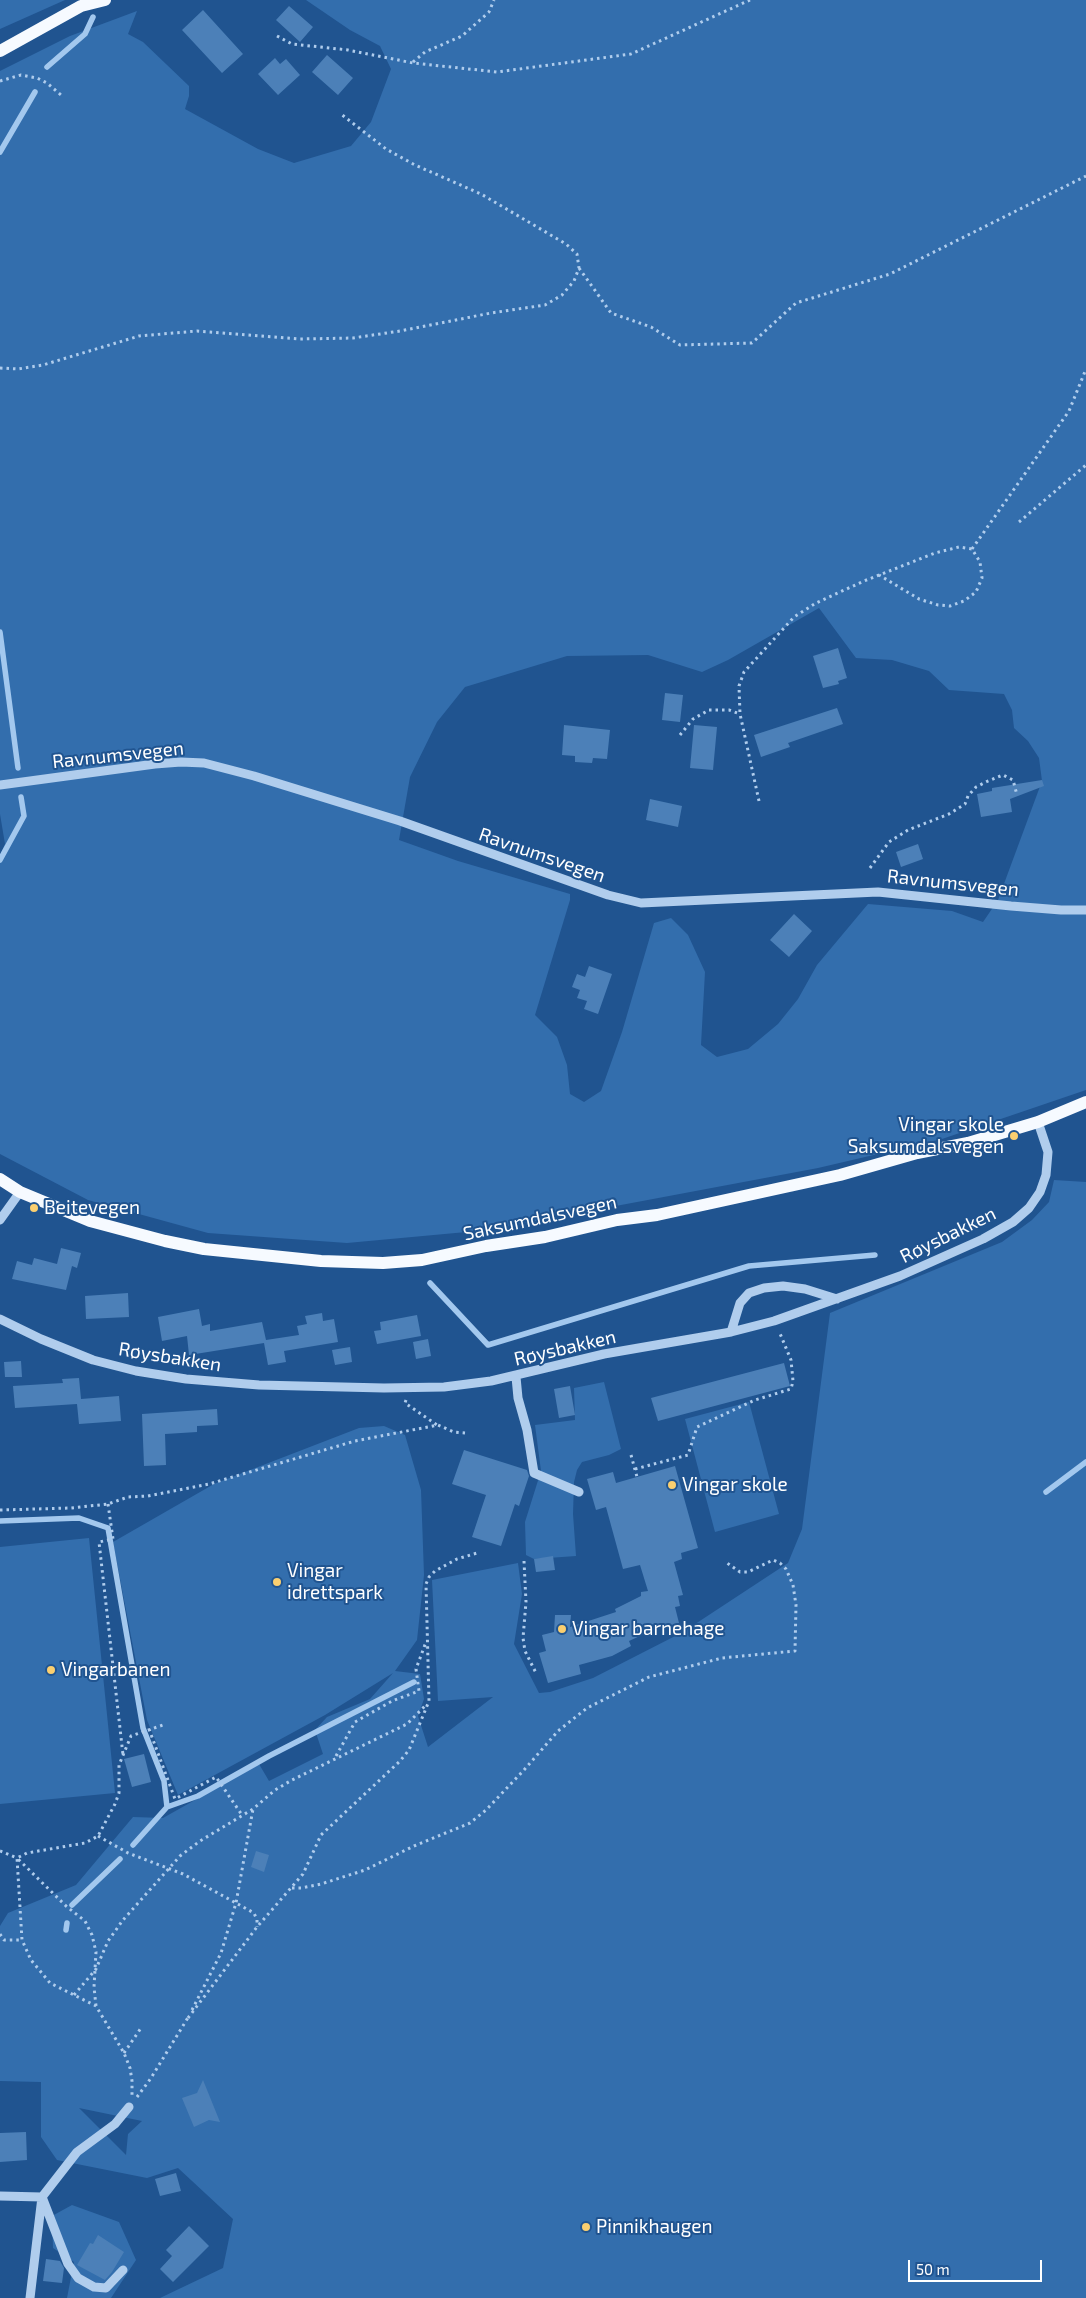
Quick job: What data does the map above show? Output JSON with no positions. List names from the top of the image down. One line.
{"streets":{"main road":["Saksumdalsvegen"],"street":["Ravnumsvegen","Røysbakken"]},"crossings":[["Saksumdalsvegen","Røysbakken"]],"places":["Vingar skole Saksumdalsvegen","Beitevegen","Vingar skole","Vingar idrettspark","Vingar barnehage","Vingarbanen","Pinnikhaugen"],"scale_bar":"50 m"}
